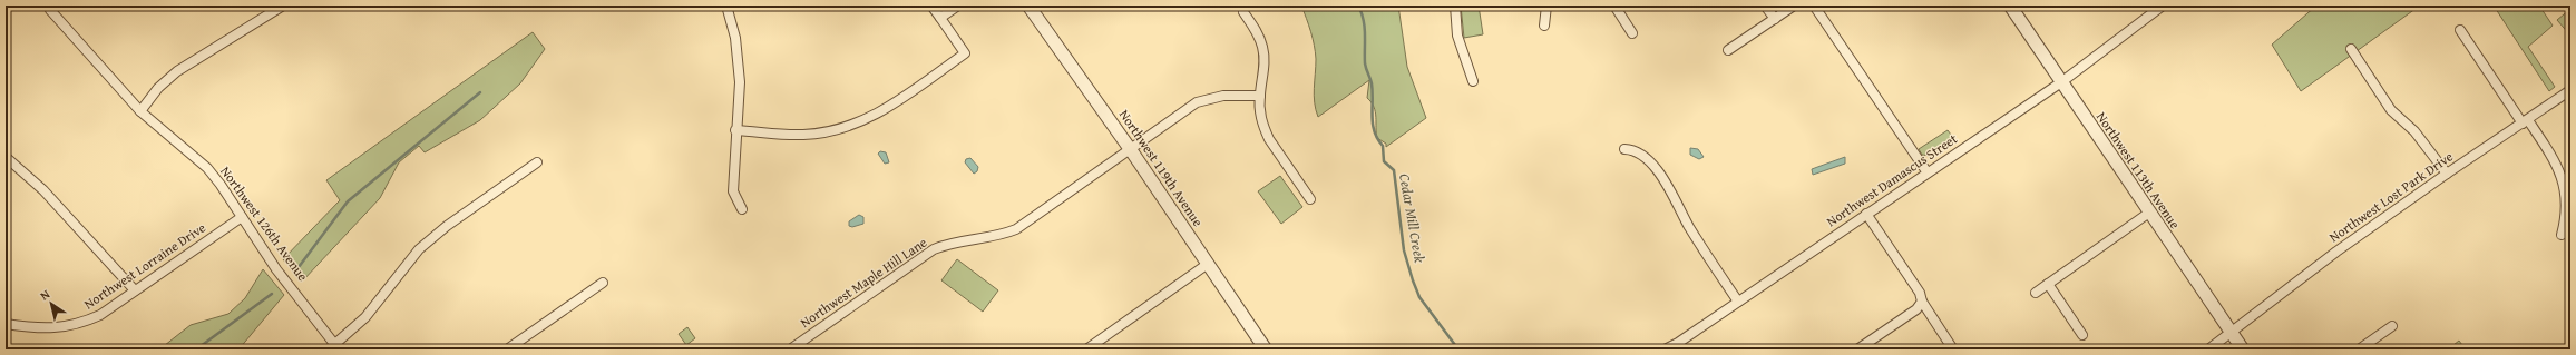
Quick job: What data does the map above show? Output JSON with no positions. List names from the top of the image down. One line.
{"streets":{"street":["Northwest 119th Avenue","Northwest 113th Avenue","Northwest Damascus Street","Northwest Lost Park Drive","Northwest 126th Avenue","Northwest Lorraine Drive","Northwest Maple Hill Lane"]},"crossings":[["Northwest 119th Avenue","Northwest Maple Hill Lane"],["Northwest 113th Avenue","Northwest Damascus Street"],["Northwest 113th Avenue","Northwest Lost Park Drive"],["Northwest 126th Avenue","Northwest Lorraine Drive"]],"water":["Cedar Mill Creek"],"north":"top left"}
